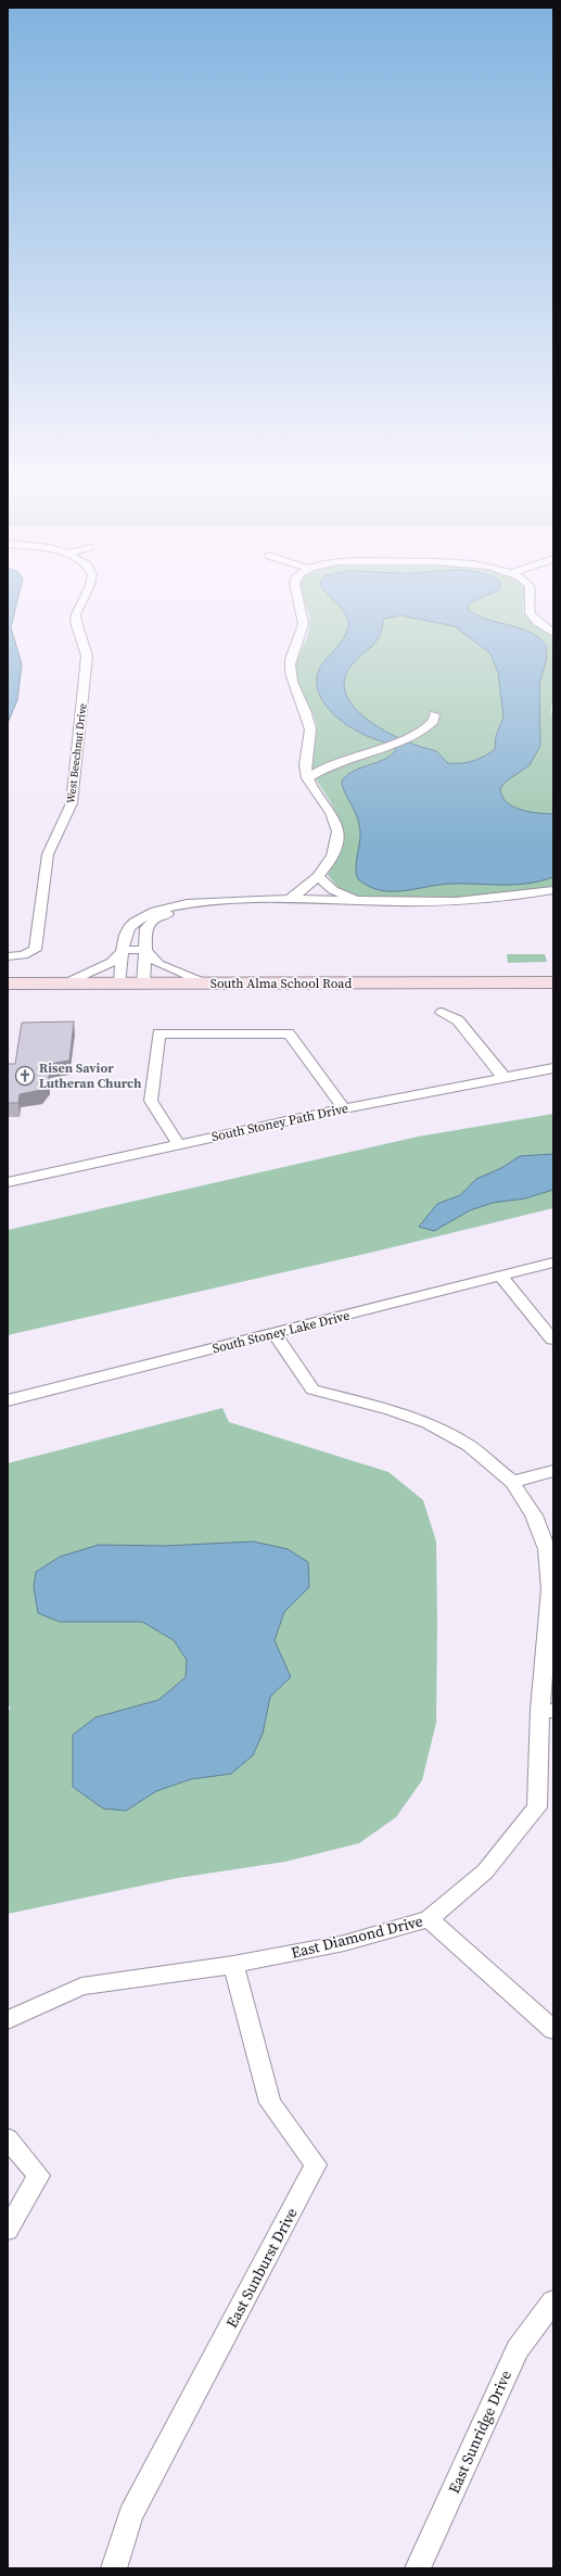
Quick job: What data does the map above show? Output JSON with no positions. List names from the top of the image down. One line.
{"streets":{"main road":["South Alma School Road"],"street":["West Beechnut Drive","South Stoney Path Drive","South Stoney Lake Drive","East Diamond Drive","East Sunburst Drive","East Sunridge Drive"]},"crossings":[["South Stoney Lake Drive","East Diamond Drive"],["East Diamond Drive","East Sunburst Drive"]],"places":{"church":["Risen Savior Lutheran Church"]}}
